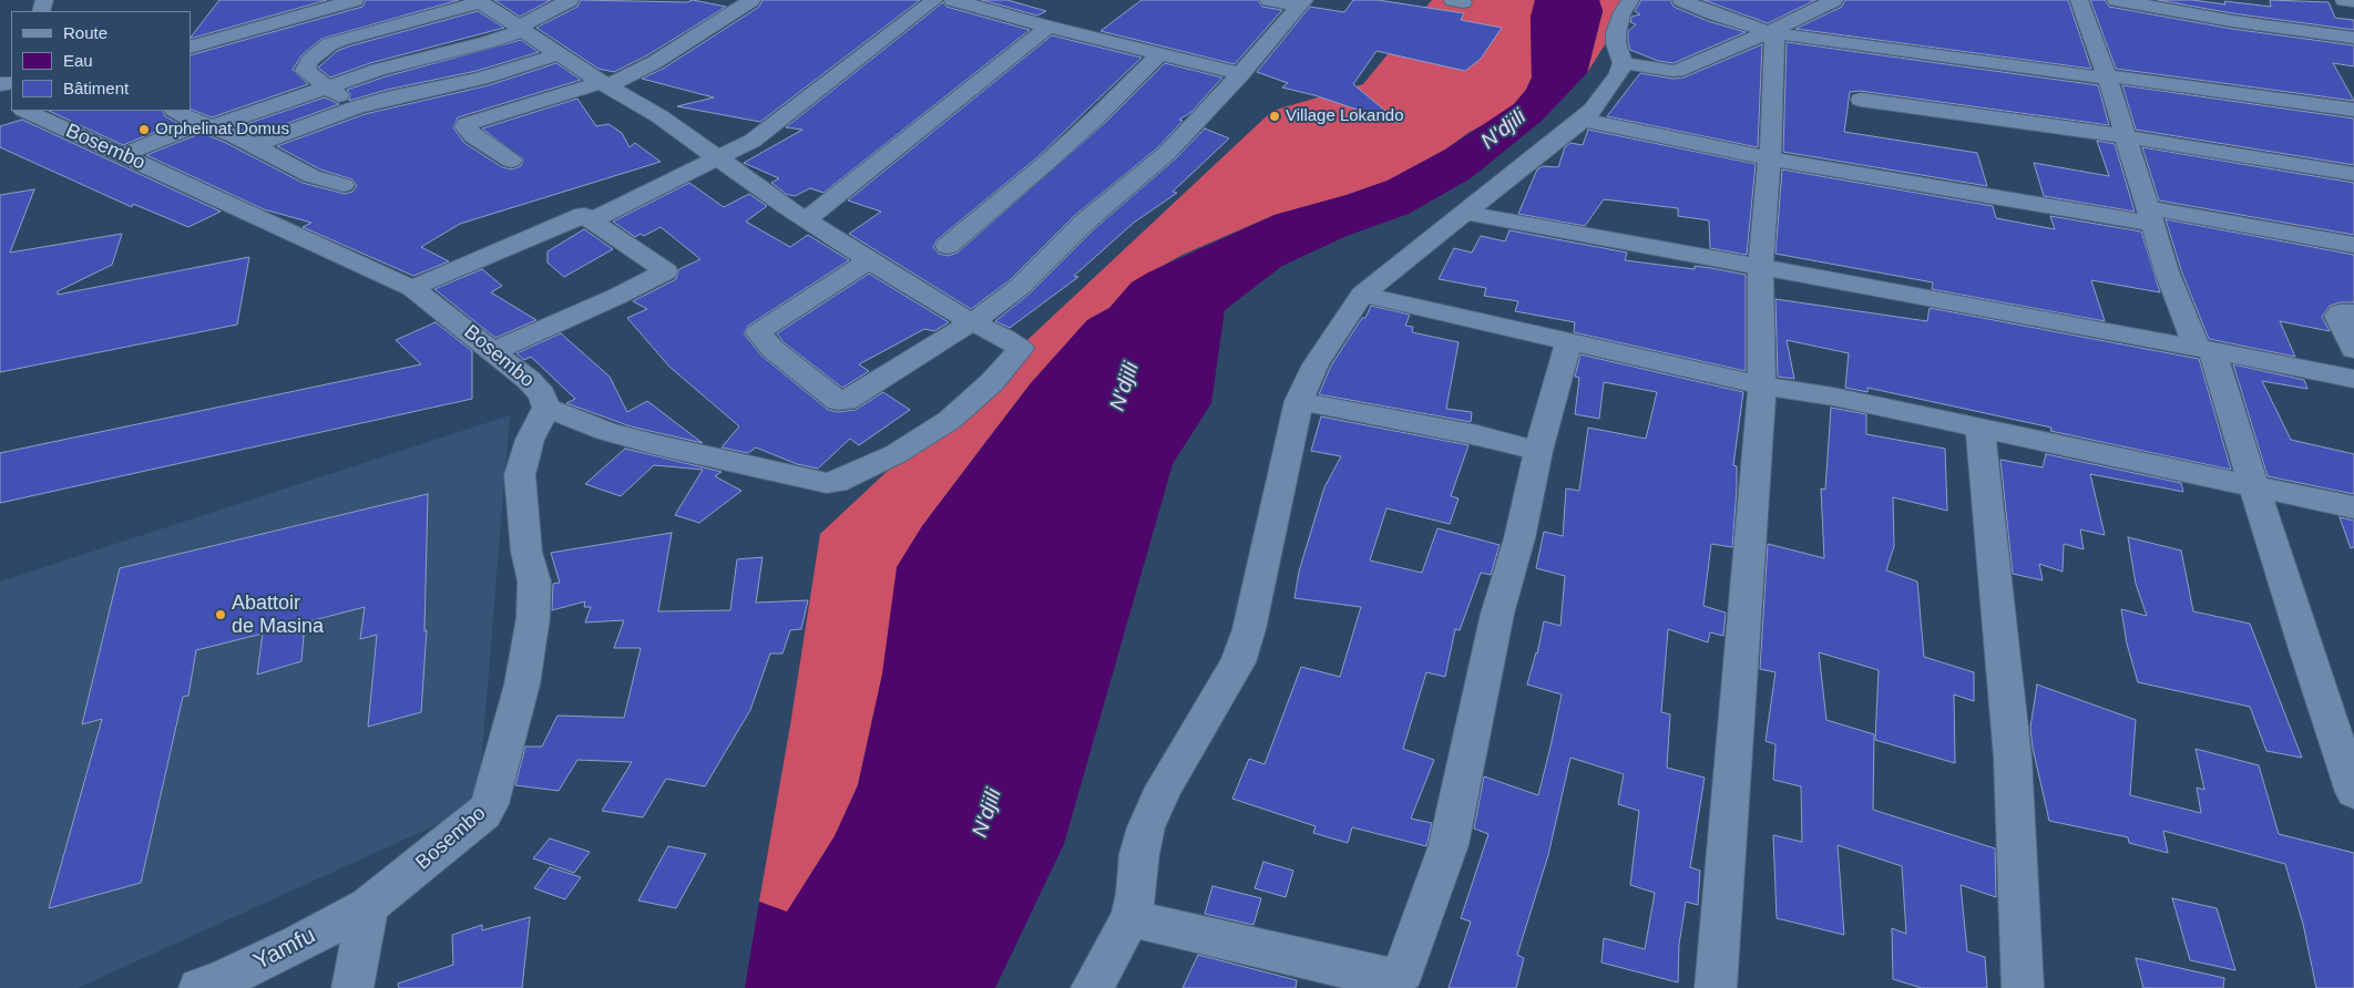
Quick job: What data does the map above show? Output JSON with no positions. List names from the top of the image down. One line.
{"streets":{"street":["Bosembo","Yamfu"]},"crossings":[["Bosembo","Yamfu"]],"water":["N'djili"],"places":["Village Lokando","Orphelinat Domus","Abattoir de Masina"],"legend":["Route","Eau","Bâtiment"]}
